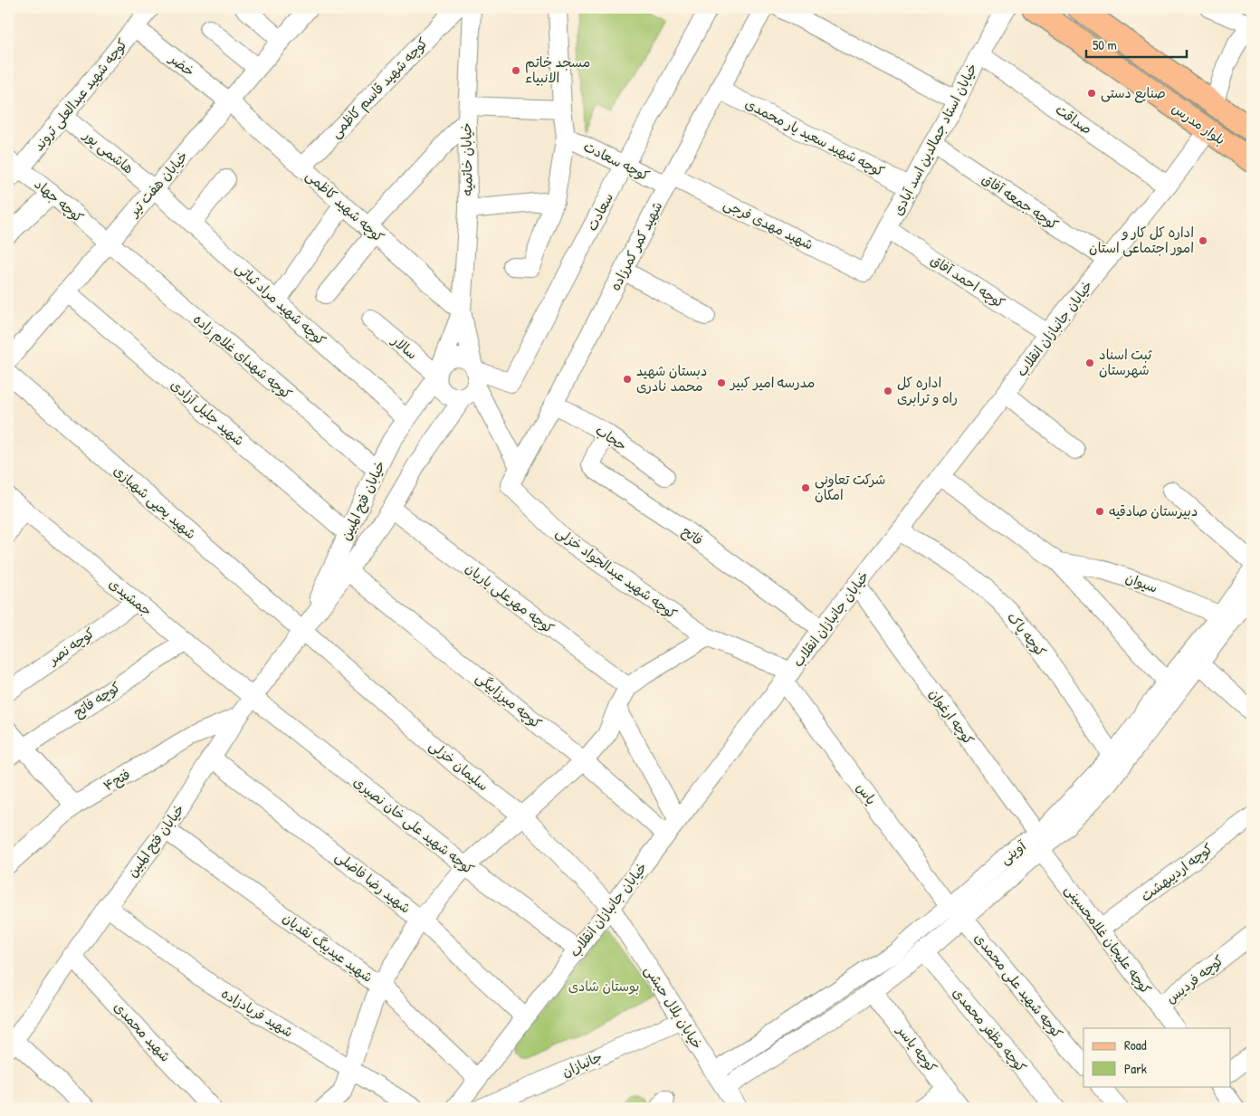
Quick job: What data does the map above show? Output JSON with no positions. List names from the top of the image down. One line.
{"streets":{"main road":["بلوار مدرس"],"street":["خضر","کوچه شهید قاسم کاظمی","کوچه شهید عبدالعلی تروند","صداقت","کوچه شهید سعید یار محمدی","خیابان استاد جمالدین اسد آبادی","هاشمی پور","خیابان خاتمیه","کوچه سعادت","خیابان هفت تیر","کوچه جهاد","کوچه جمعه آفاق","کوچه شهید کاظمی","سعادت","شهید مهدی فرجی","شهید کمر کمرزاده","کوچه احمد آفاق","کوچه شهید مراد ثباتی","خیابان جانبازان انقلاب","سالار","کوچه شهدای غلام زاده","شهید جلیل آزادی","حجاب","خیابان فتح المبین","شهید یحیی شهبازی","فاتح","کوچه شهید عبدالجواد خزلی","سیوان","جمشیدی","کوچه مهرعلی یاریان","کوچه پاک","کوچه نصر","کوچه فاتح","کوچه میرزابیگی","کوچه ارغوان","سلیمان خزلی","فتح۴","یاس","کوچه شهید علی خان نصیری","آوینی","کوچه اردیبهشت","شهید رضا فاضلی","کوچه علیجان غلامحسینی","شهید عیدیبگ نقدیان","کوچه فردیس","کوچه شهید علی محمدی","خیابان بلال حبشی","شهید فریادزاده","کوچه مظفر محمدی","شهید محمدی","کوچه یاسر","جانبازان"]},"crossings":[["خضر","کوچه شهید عبدالعلی تروند"],["خضر","خیابان هفت تیر"],["خضر","کوچه شهید کاظمی"],["کوچه شهید قاسم کاظمی","کوچه شهید کاظمی"],["کوچه شهید عبدالعلی تروند","هاشمی پور"],["کوچه شهید عبدالعلی تروند","کوچه جهاد"],["صداقت","خیابان استاد جمالدین اسد آبادی"],["صداقت","خیابان جانبازان انقلاب"],["بلوار مدرس","خیابان جانبازان انقلاب"],["کوچه شهید سعید یار محمدی","خیابان استاد جمالدین اسد آبادی"],["کوچه شهید سعید یار محمدی","شهید کمر کمرزاده"],["خیابان استاد جمالدین اسد آبادی","کوچه جمعه آفاق"],["خیابان استاد جمالدین اسد آبادی","شهید مهدی فرجی"],["خیابان استاد جمالدین اسد آبادی","کوچه احمد آفاق"],["هاشمی پور","خیابان هفت تیر"],["هاشمی پور","کوچه شهید مراد ثباتی"],["خیابان خاتمیه","کوچه شهید کاظمی"],["خیابان خاتمیه","سعادت"],["خیابان خاتمیه","سالار"],["خیابان خاتمیه","خیابان فتح المبین"],["کوچه سعادت","سعادت"],["کوچه سعادت","شهید مهدی فرجی"],["کوچه سعادت","شهید کمر کمرزاده"],["خیابان هفت تیر","کوچه جهاد"],["خیابان هفت تیر","کوچه شهید کاظمی"],["خیابان هفت تیر","کوچه شهید مراد ثباتی"],["خیابان هفت تیر","کوچه شهدای غلام زاده"],["خیابان هفت تیر","شهید جلیل آزادی"],["کوچه جهاد","کوچه شهدای غلام زاده"],["کوچه جمعه آفاق","خیابان جانبازان انقلاب"],["سعادت","سالار"],["سعادت","خیابان فتح المبین"],["شهید مهدی فرجی","شهید کمر کمرزاده"],["شهید کمر کمرزاده","حجاب"],["شهید کمر کمرزاده","کوچه شهید عبدالجواد خزلی"],["کوچه احمد آفاق","خیابان جانبازان انقلاب"],["کوچه شهید مراد ثباتی","خیابان فتح المبین"],["خیابان جانبازان انقلاب","فاتح"],["خیابان جانبازان انقلاب","کوچه شهید عبدالجواد خزلی"],["خیابان جانبازان انقلاب","کوچه پاک"],["خیابان جانبازان انقلاب","کوچه میرزابیگی"],["خیابان جانبازان انقلاب","کوچه ارغوان"],["خیابان جانبازان انقلاب","سلیمان خزلی"],["خیابان جانبازان انقلاب","یاس"],["خیابان جانبازان انقلاب","کوچه شهید علی خان نصیری"],["خیابان جانبازان انقلاب","شهید رضا فاضلی"],["خیابان جانبازان انقلاب","شهید عیدیبگ نقدیان"],["خیابان جانبازان انقلاب","خیابان بلال حبشی"],["سالار","خیابان فتح المبین"],["کوچه شهدای غلام زاده","خیابان فتح المبین"],["شهید جلیل آزادی","خیابان فتح المبین"],["حجاب","فاتح"],["خیابان فتح المبین","شهید یحیی شهبازی"],["خیابان فتح المبین","جمشیدی"],["خیابان فتح المبین","کوچه مهرعلی یاریان"],["خیابان فتح المبین","کوچه میرزابیگی"],["خیابان فتح المبین","سلیمان خزلی"],["خیابان فتح المبین","فتح۴"],["خیابان فتح المبین","کوچه شهید علی خان نصیری"],["خیابان فتح المبین","شهید رضا فاضلی"],["خیابان فتح المبین","شهید عیدیبگ نقدیان"],["خیابان فتح المبین","شهید فریادزاده"],["خیابان فتح المبین","شهید محمدی"],["شهید یحیی شهبازی","سلیمان خزلی"],["کوچه شهید عبدالجواد خزلی","یاس"],["سیوان","آوینی"],["جمشیدی","کوچه نصر"],["جمشیدی","کوچه فاتح"],["جمشیدی","کوچه شهید علی خان نصیری"],["کوچه پاک","آوینی"],["کوچه ارغوان","آوینی"],["کوچه ارغوان","کوچه علیجان غلامحسینی"],["سلیمان خزلی","خیابان بلال حبشی"],["یاس","آوینی"],["یاس","کوچه شهید علی محمدی"],["آوینی","کوچه علیجان غلامحسینی"],["آوینی","کوچه شهید علی محمدی"],["آوینی","خیابان بلال حبشی"],["آوینی","کوچه مظفر محمدی"],["آوینی","کوچه یاسر"],["کوچه اردیبهشت","کوچه علیجان غلامحسینی"],["کوچه علیجان غلامحسینی","کوچه فردیس"],["خیابان بلال حبشی","جانبازان"]],"parks":["بوستان شادی"],"places":["مسجد خاتم الانبیاء","صنایع دستی","اداره کل کار و امور اجتماعی استان","ثبت اسناد شهرستان","دبستان شهید محمد نادری","مدرسه امیر کبیر","اداره کل راه و ترابری","شرکت تعاونی امکان","دبیرستان صادقیه"],"legend":["Road","Park"],"scale_bar":"50 m"}
